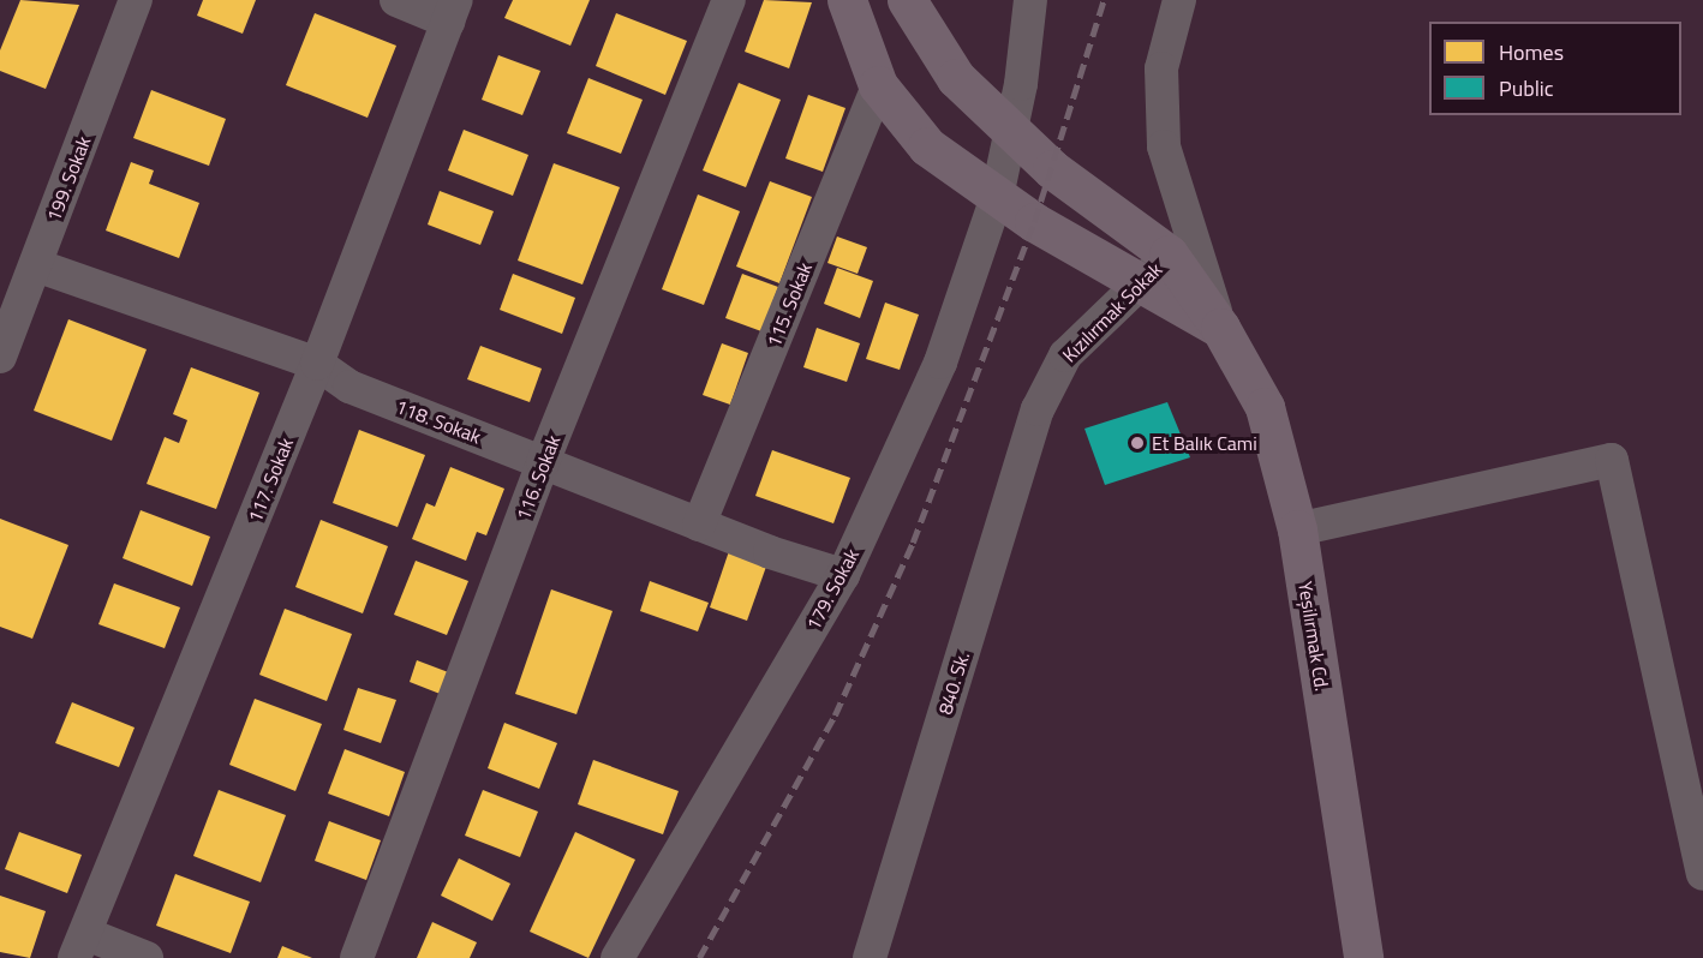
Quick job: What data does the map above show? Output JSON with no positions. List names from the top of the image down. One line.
{"streets":{"main road":["Yeşilırmak Cd."],"street":["199. Sokak","115. Sokak","Kızılırmak Sokak","118. Sokak","116. Sokak","117. Sokak","179. Sokak","840. Sk."]},"crossings":[["199. Sokak","118. Sokak"],["115. Sokak","118. Sokak"],["Kızılırmak Sokak","Yeşilırmak Cd."],["Kızılırmak Sokak","840. Sk."],["118. Sokak","116. Sokak"],["118. Sokak","117. Sokak"],["118. Sokak","179. Sokak"],["179. Sokak","Yeşilırmak Cd."]],"places":["Et Balık Cami"],"legend":["Homes","Public"]}
